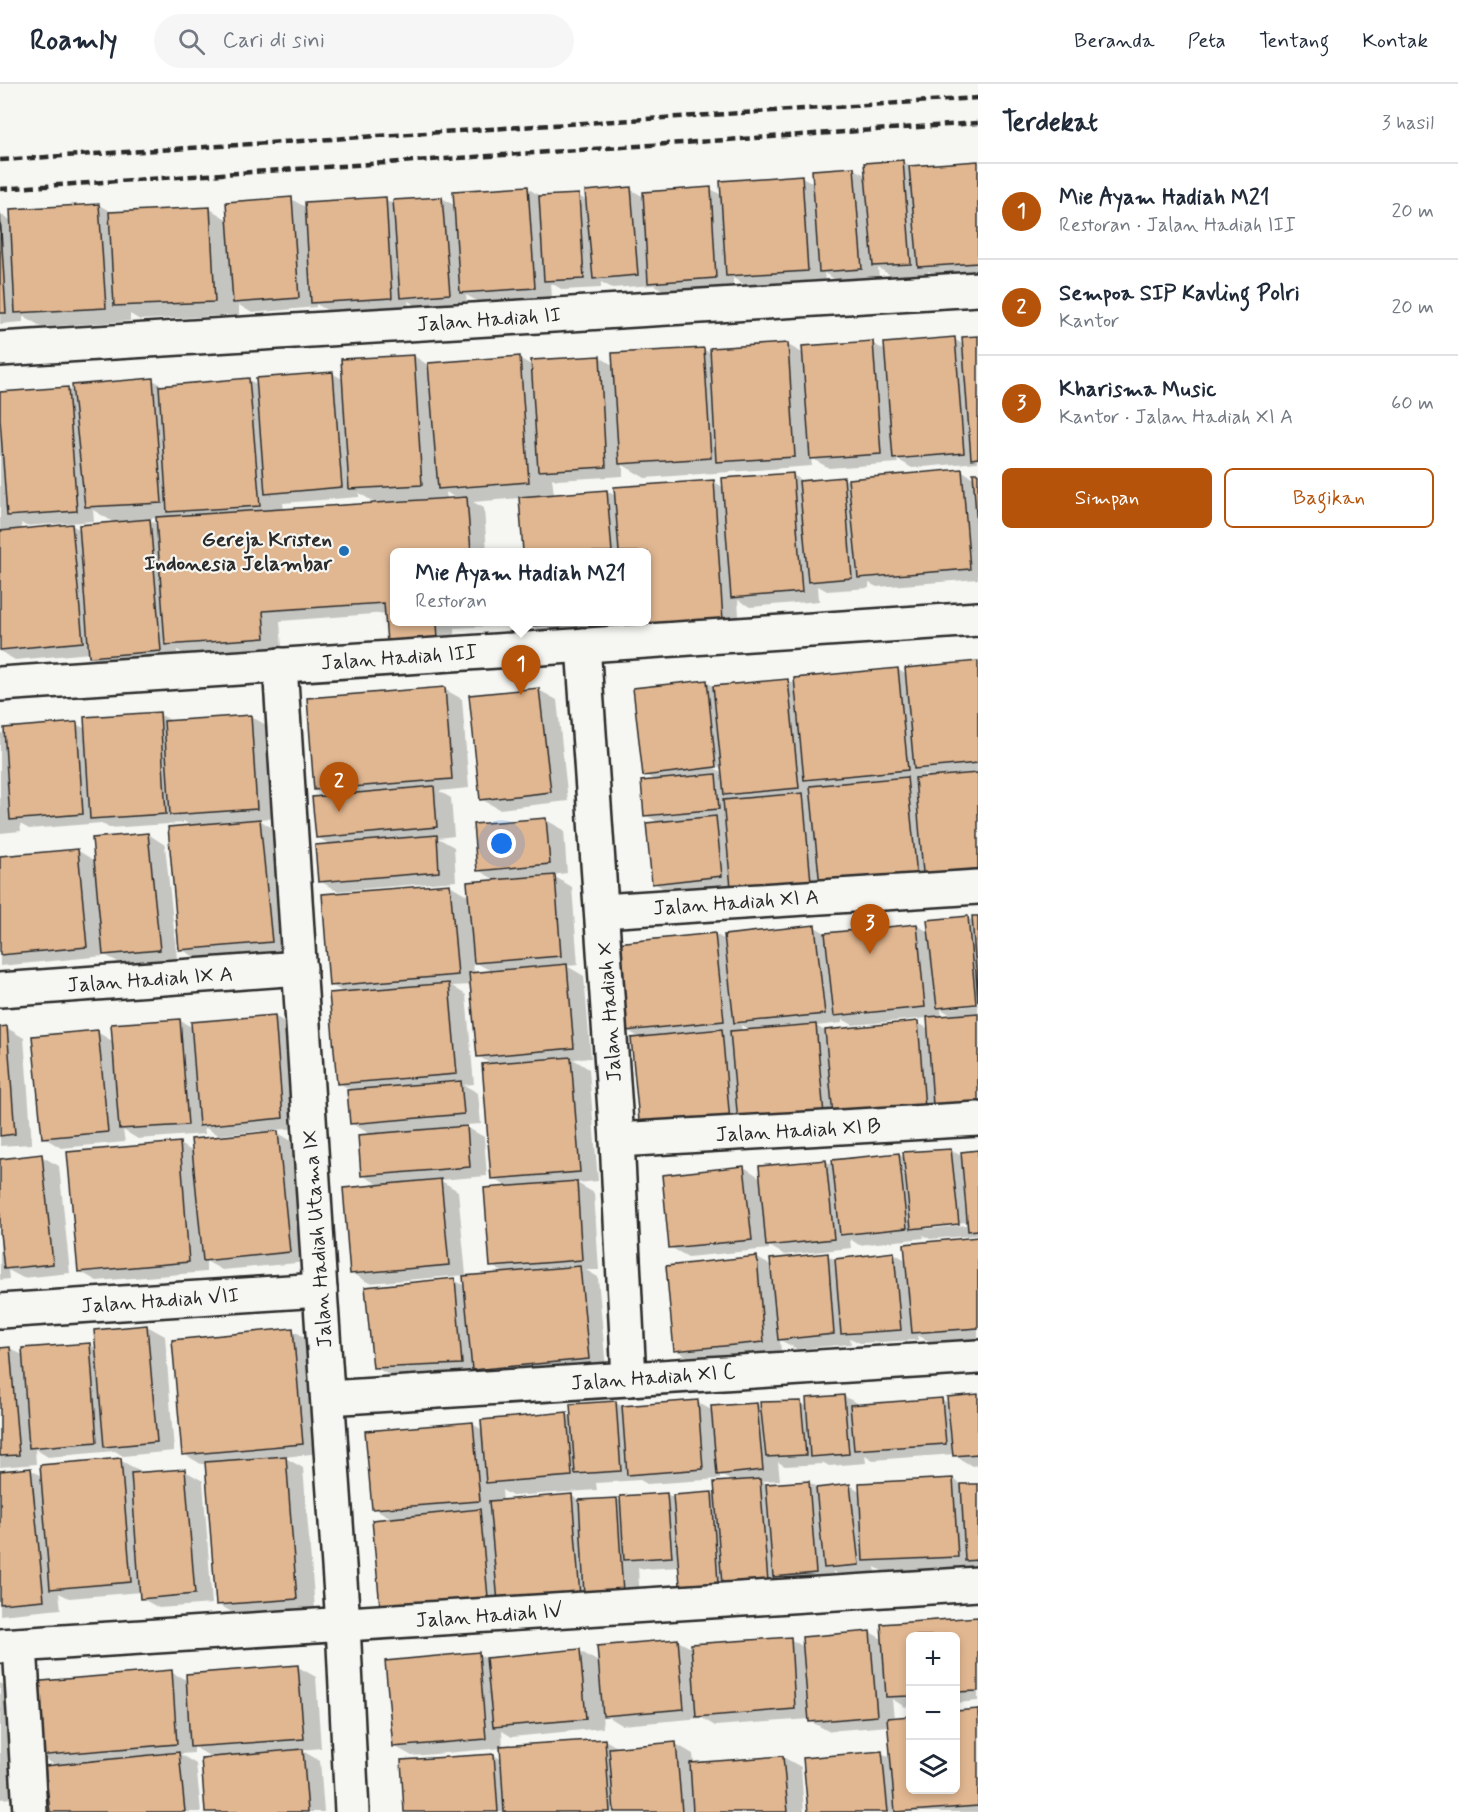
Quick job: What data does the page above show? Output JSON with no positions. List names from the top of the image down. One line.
{"streets":{"street":["Jalan Hadiah II","Jalan Hadiah III","Jalan Hadiah XI A","Jalan Hadiah IX A","Jalan Hadiah X","Jalan Hadiah XI B","Jalan Hadiah Utama IX","Jalan Hadiah VII","Jalan Hadiah XI C","Jalan Hadiah IV"]},"crossings":[["Jalan Hadiah III","Jalan Hadiah X"],["Jalan Hadiah III","Jalan Hadiah Utama IX"],["Jalan Hadiah XI A","Jalan Hadiah X"],["Jalan Hadiah IX A","Jalan Hadiah Utama IX"],["Jalan Hadiah X","Jalan Hadiah XI B"],["Jalan Hadiah X","Jalan Hadiah XI C"],["Jalan Hadiah Utama IX","Jalan Hadiah VII"],["Jalan Hadiah Utama IX","Jalan Hadiah XI C"],["Jalan Hadiah Utama IX","Jalan Hadiah IV"]],"places":["Gereja Kristen Indonesia Jelambar"],"page":{"header":"Roamly","search":"Cari di sini","nav":["Beranda","Peta","Tentang","Kontak"],"heading":["Terdekat","3 hasil"],"list":[{"mark":"1","name":"Mie Ayam Hadiah M21","note":"Restoran · Jalan Hadiah III","value":"20 m"},{"mark":"2","name":"Sempoa SIP Kavling Polri","note":"Kantor","value":"20 m"},{"mark":"3","name":"Kharisma Music","note":"Kantor · Jalan Hadiah XI A","value":"60 m"}],"buttons":["Simpan","Bagikan"],"popup":["Mie Ayam Hadiah M21","Restoran"],"pins":["1","2","3"],"map_buttons":["+","−"]}}
